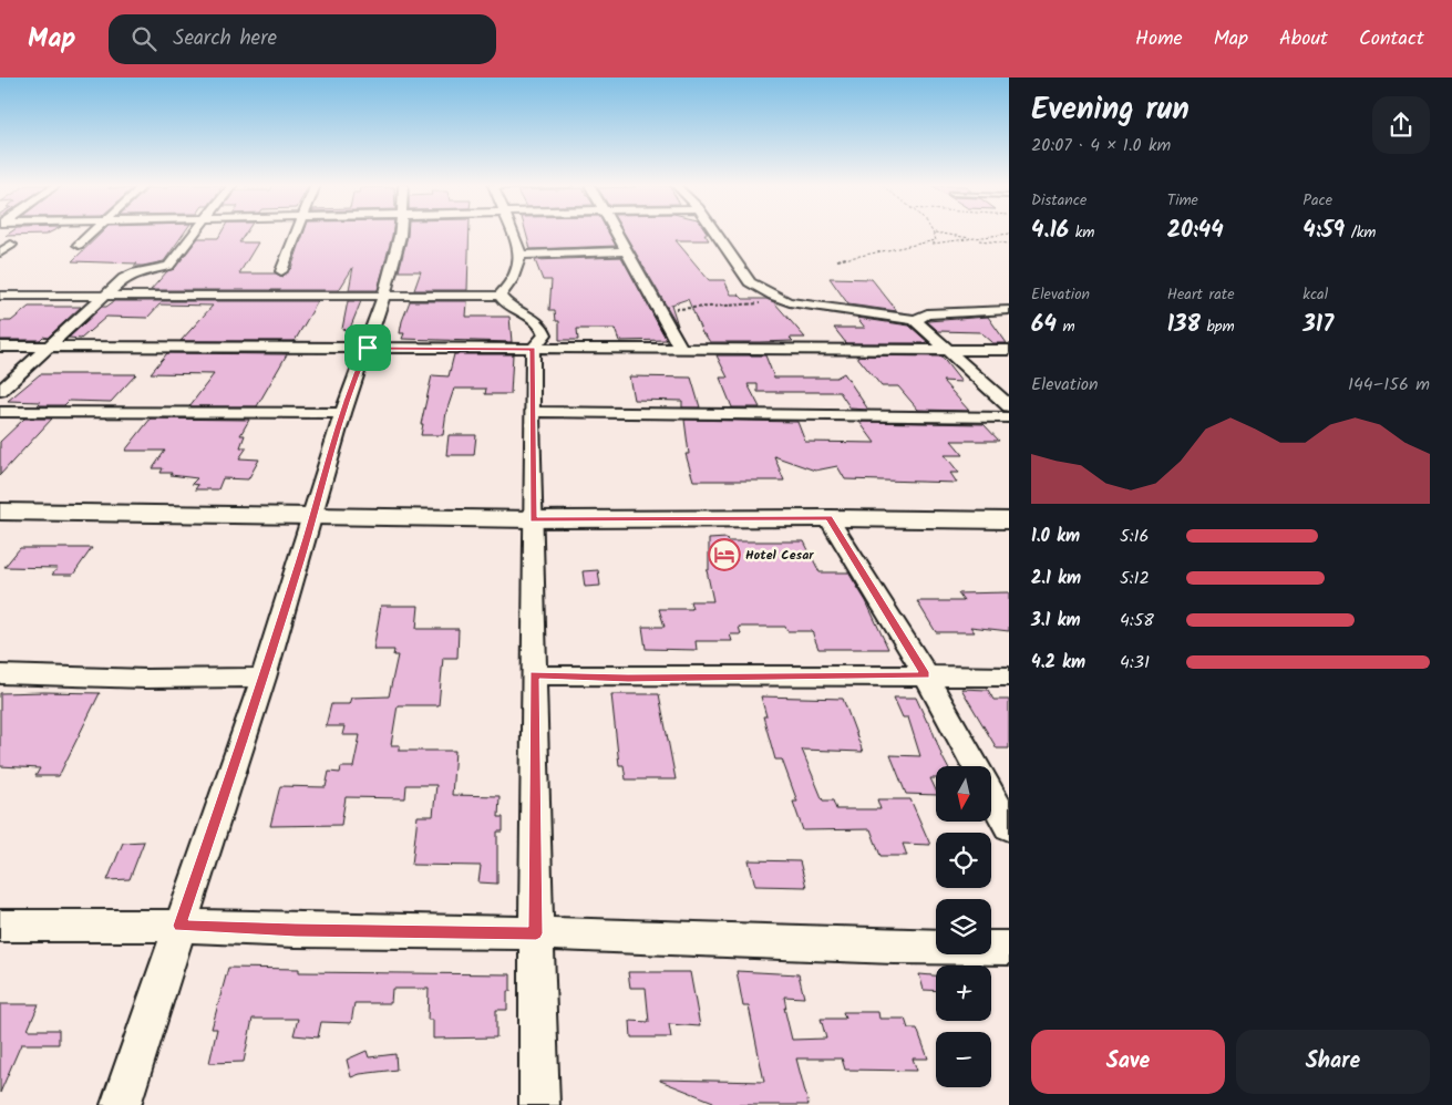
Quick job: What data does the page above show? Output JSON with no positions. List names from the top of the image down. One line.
{"places":{"hotel":["Hotel Cesar"]},"north":"bottom","page":{"header":"Map","search":"Search here","nav":["Home","Map","About","Contact"],"heading":["Evening run","20:07 · 4 × 1.0 km"],"stats":[["Distance","4.16 km"],["Time","20:44"],["Pace","4:59 /km"],["Elevation","64 m"],["Heart rate","138 bpm"],["kcal","317"]],"chart":["Elevation","144–156 m"],"list":[{"name":"1.0 km","note":"5:16"},{"name":"2.1 km","note":"5:12"},{"name":"3.1 km","note":"4:58"},{"name":"4.2 km","note":"4:31"}],"map_buttons":["+","−"],"buttons":["Save","Share"]}}
